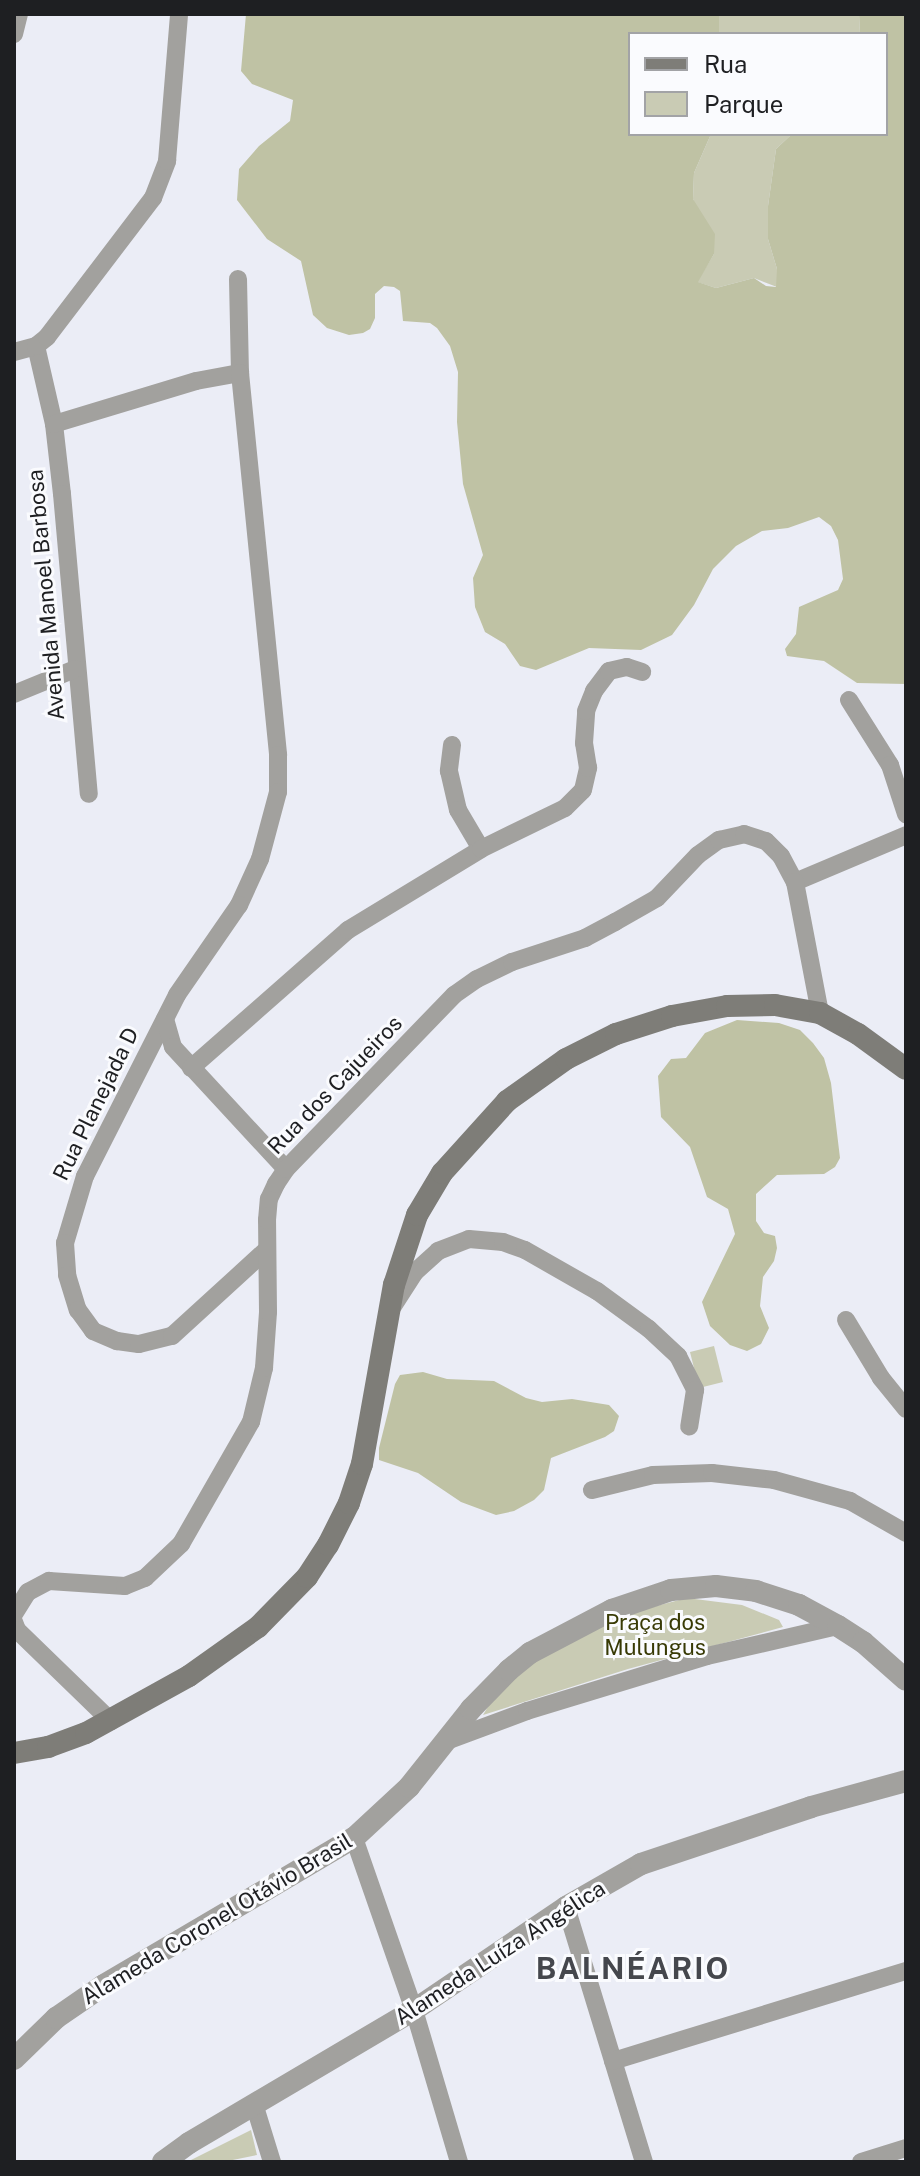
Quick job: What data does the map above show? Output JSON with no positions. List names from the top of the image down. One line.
{"streets":{"street":["Avenida Manoel Barbosa","Rua dos Cajueiros","Rua Planejada D","Alameda Coronel Otávio Brasil","Alameda Luíza Angélica"]},"crossings":[["Rua dos Cajueiros","Rua Planejada D"]],"districts":["BALNÉARIO"],"parks":["Praça dos Mulungus"],"legend":["Rua","Parque"]}
